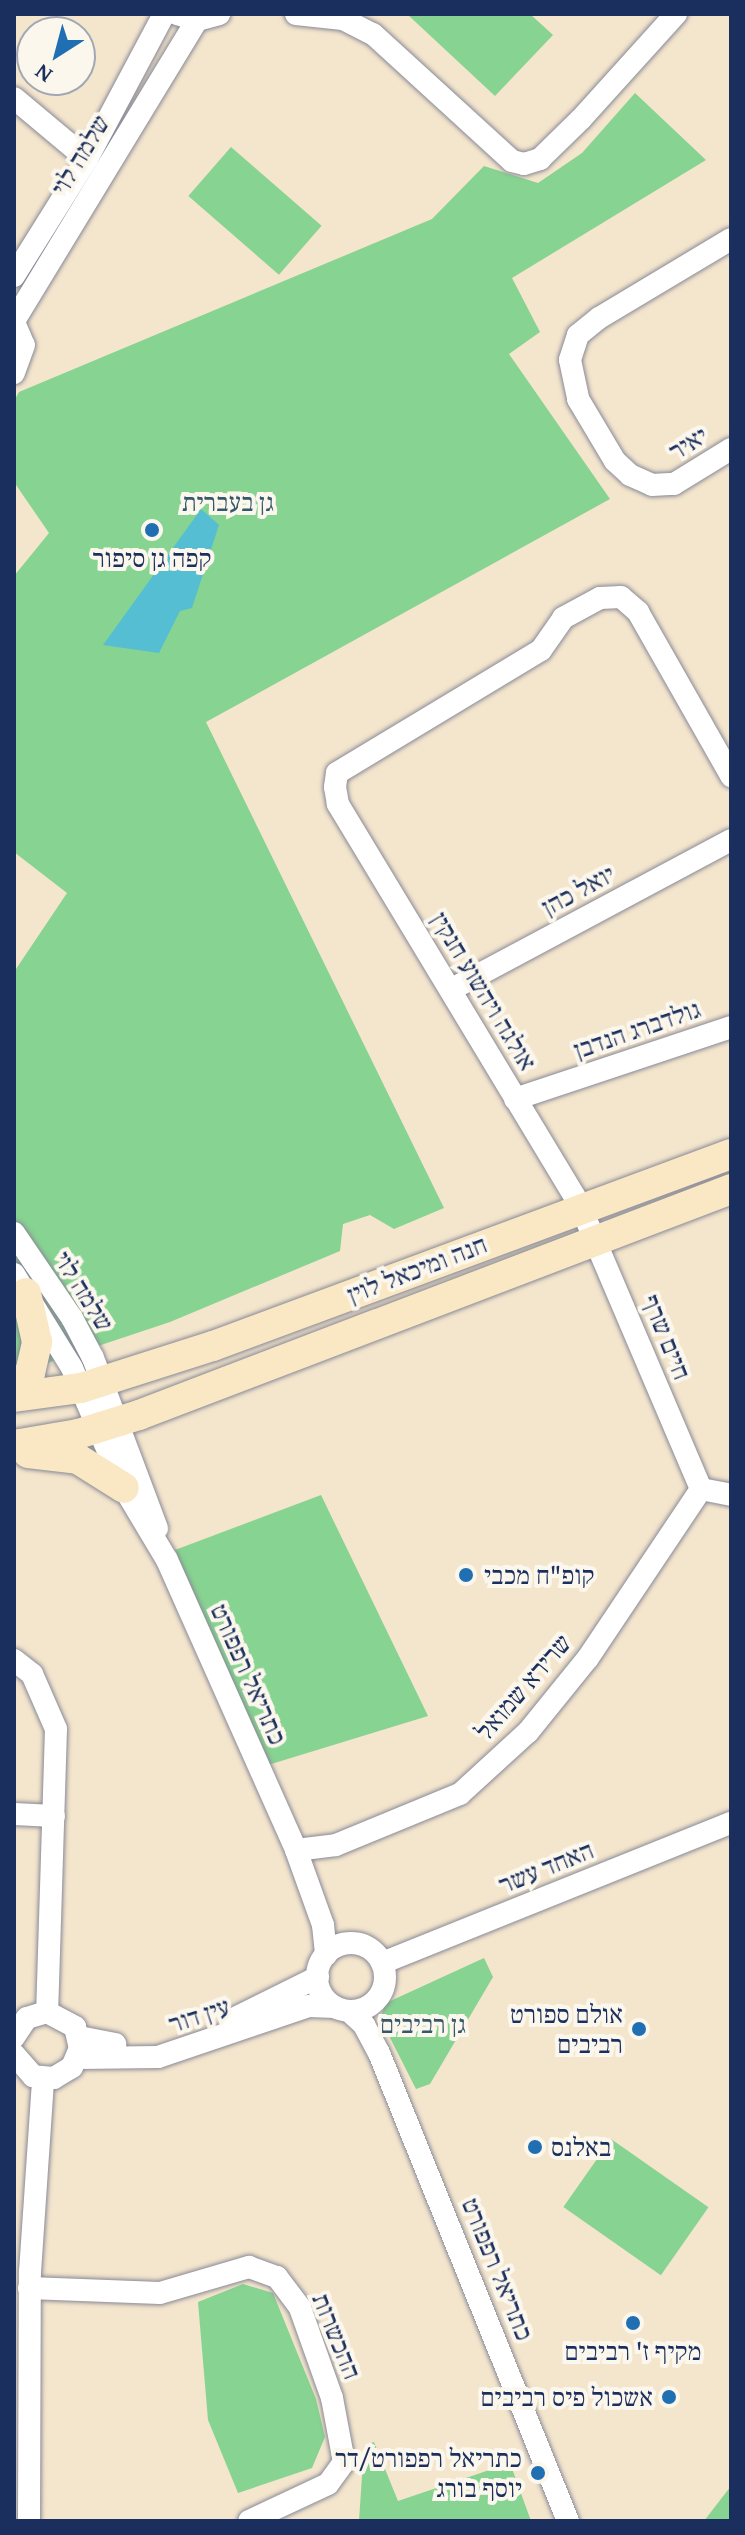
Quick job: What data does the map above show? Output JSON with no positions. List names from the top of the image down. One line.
{"streets":{"main road":["חנה ומיכאל לוין"],"street":["שלמה לוי","יאיר","יואל כהן","אולגה ויהשוע חנקין","גולדברג הנדבן","חיים שרף","כתריאל רפפורט","שרירא שמואל","האחד עשר","עין דור","ההכשרות"]},"crossings":[["שלמה לוי","חנה ומיכאל לוין"],["שלמה לוי","כתריאל רפפורט"],["יואל כהן","אולגה ויהשוע חנקין"],["אולגה ויהשוע חנקין","גולדברג הנדבן"],["אולגה ויהשוע חנקין","חנה ומיכאל לוין"],["אולגה ויהשוע חנקין","חיים שרף"],["חנה ומיכאל לוין","חיים שרף"],["חנה ומיכאל לוין","כתריאל רפפורט"],["חיים שרף","שרירא שמואל"],["כתריאל רפפורט","שרירא שמואל"],["כתריאל רפפורט","האחד עשר"],["כתריאל רפפורט","עין דור"],["האחד עשר","עין דור"]],"parks":["גן בעברית","גן רביבים"],"places":["קפה גן סיפור","קופ\"ח מכבי","אולם ספורט רביבים","באלנס","מקיף ז' רביבים","אשכול פיס רביבים","כתריאל רפפורט/דר יוסף בורג"],"north":"bottom left"}
